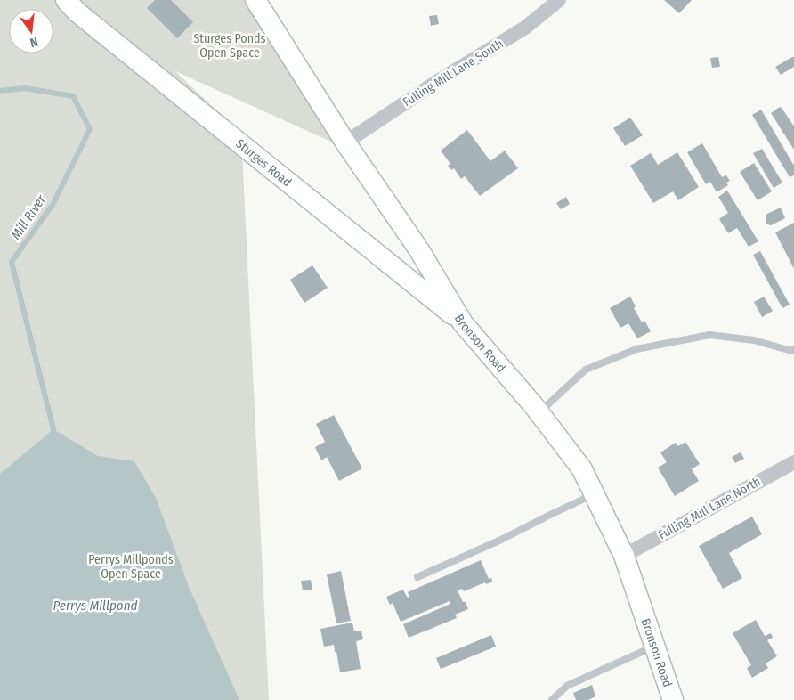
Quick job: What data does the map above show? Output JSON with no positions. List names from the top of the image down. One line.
{"streets":{"main road":["Sturges Road","Bronson Road"],"street":["Fulling Mill Lane South","Fulling Mill Lane North"]},"crossings":[["Fulling Mill Lane South","Bronson Road"],["Sturges Road","Bronson Road"],["Bronson Road","Fulling Mill Lane North"]],"water":["Mill River","Perrys Millpond"],"parks":["Sturges Ponds Open Space","Perrys Millponds Open Space"],"north":"bottom"}
